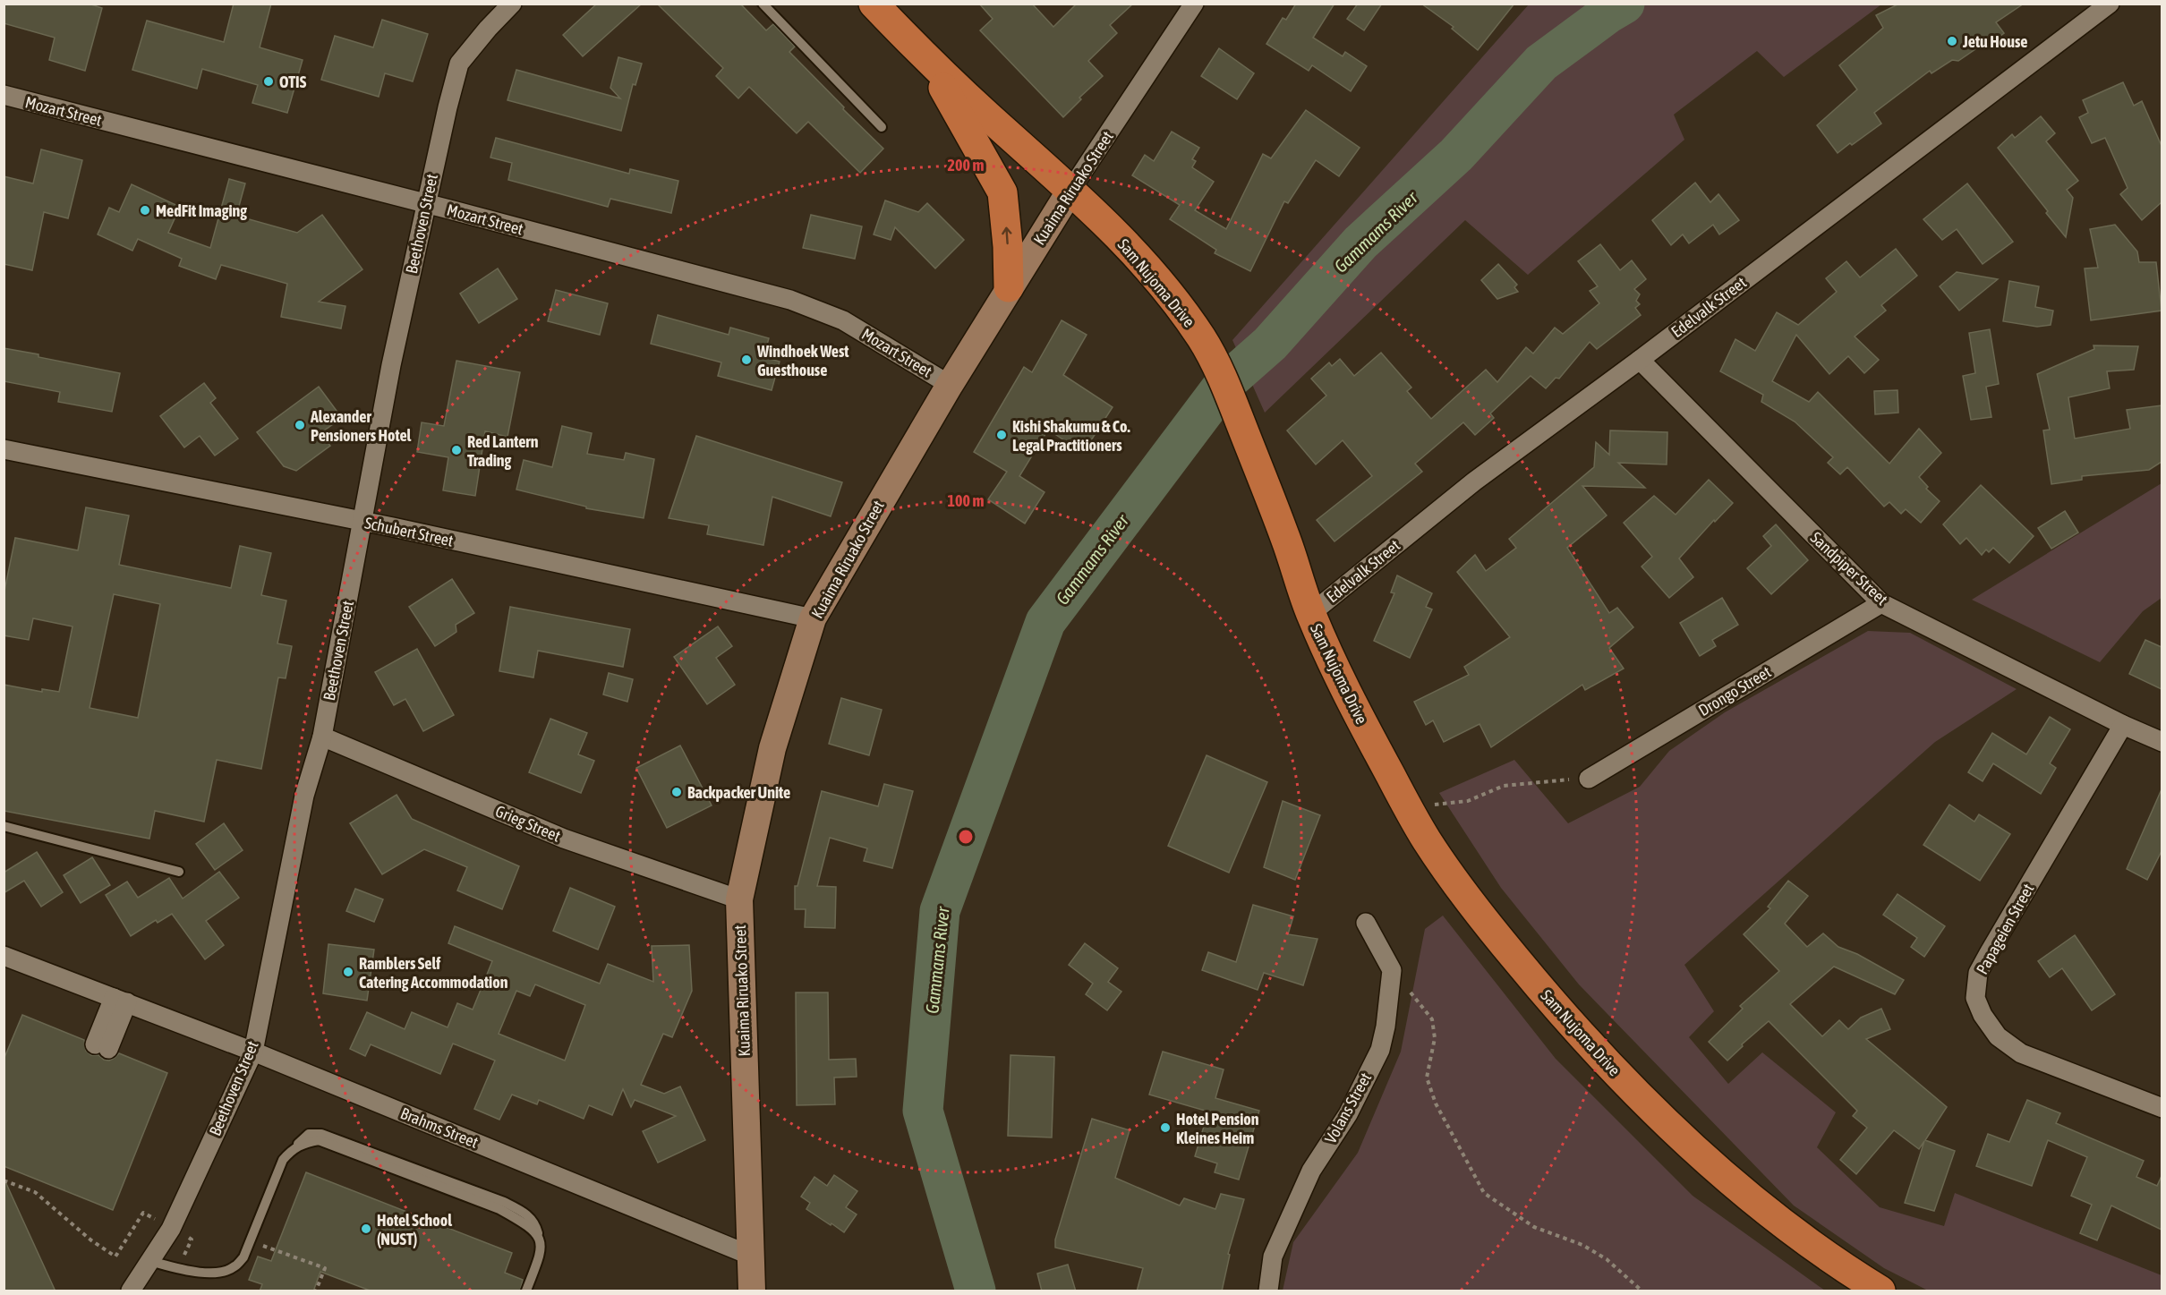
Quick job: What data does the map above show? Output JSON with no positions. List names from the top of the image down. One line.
{"streets":{"highway":["Sam Nujoma Drive"],"street":["Mozart Street","Kuaima Riruako Street","Beethoven Street","Edelvalk Street","Schubert Street","Sandpiper Street","Drongo Street","Grieg Street","Papageien Street","Volans Street","Brahms Street"]},"crossings":[["Mozart Street","Kuaima Riruako Street"],["Mozart Street","Beethoven Street"],["Kuaima Riruako Street","Sam Nujoma Drive"],["Kuaima Riruako Street","Schubert Street"],["Kuaima Riruako Street","Grieg Street"],["Kuaima Riruako Street","Brahms Street"],["Beethoven Street","Schubert Street"],["Beethoven Street","Grieg Street"],["Beethoven Street","Brahms Street"],["Sam Nujoma Drive","Edelvalk Street"],["Edelvalk Street","Sandpiper Street"],["Sandpiper Street","Drongo Street"],["Sandpiper Street","Papageien Street"]],"water":["Gammams River"],"places":["Jetu House","OTIS","MedFit Imaging","Windhoek West Guesthouse","Alexander Pensioners Hotel","Kishi Shakumu & Co. Legal Practitioners","Red Lantern Trading","Backpacker Unite","Ramblers Self Catering Accommodation","Hotel Pension Kleines Heim","Hotel School (NUST)"],"rings":["200 m","100 m"]}
